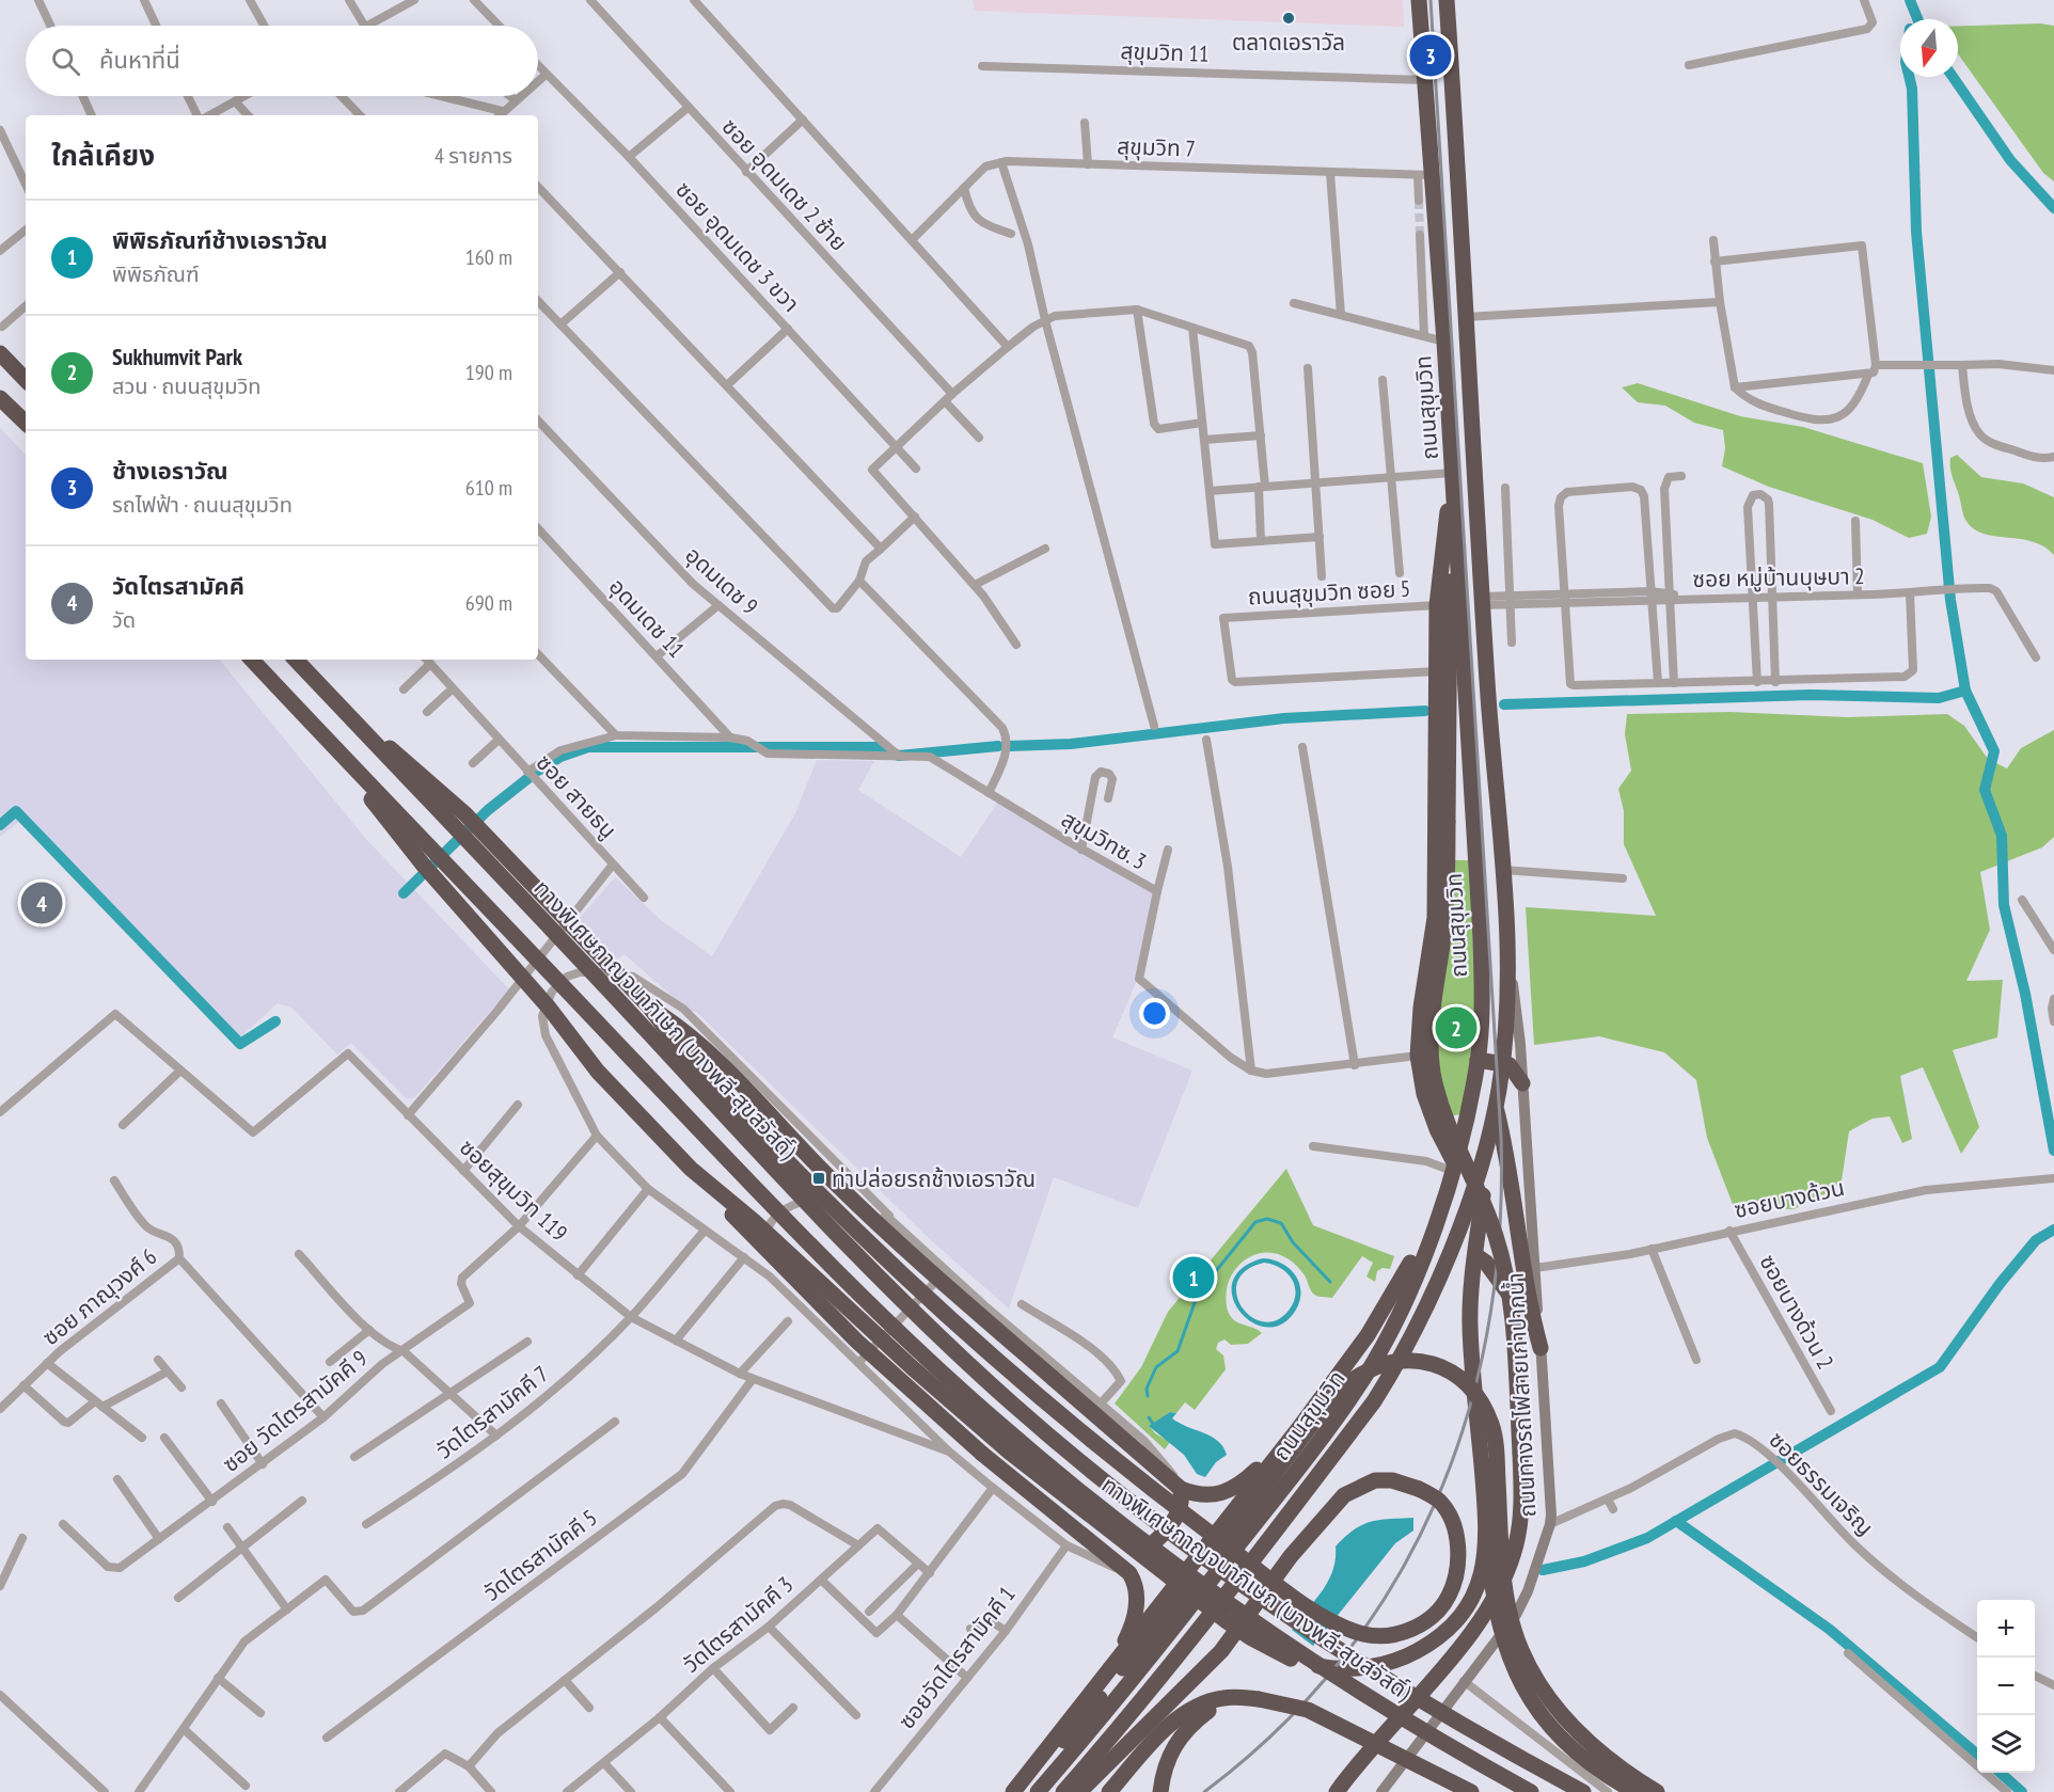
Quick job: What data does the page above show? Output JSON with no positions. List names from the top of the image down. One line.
{"streets":{"highway":["ถนนสุขุมวิท","ทางพิเศษกาญจนาภิเษก (บางพลี-สุขสวัสดิ์)"],"main road":["ถนนทางรถไฟสายเก่าปากน้ำ"],"street":["สุขุมวิท 11","สุขุมวิท 7","ซอย อุดมเดช 2 ซ้าย","ซอย อุดมเดช 3 ขวา","ซอย หมู่บ้านบุษบา 2","อุดมเดช 9","ถนนสุขุมวิท ซอย 5","อุดมเดช 11","ซอย สายธนู","สุขุมวิทซ. 3","ซอยสุขุมวิท 119","ซอยบางด้วน","ซอย ภาณุวงศ์ 6","ซอยบางด้วน 2","ซอย วัดไตรสามัคคี 9","วัดไตรสามัคคี 7","ซอยธรรมเจริญ","วัดไตรสามัคคี 5","วัดไตรสามัคคี 3","ซอยวัดไตรสามัคคี 1"]},"crossings":[["สุขุมวิท 11","ถนนสุขุมวิท"],["สุขุมวิท 7","ถนนสุขุมวิท"],["ถนนสุขุมวิท","ซอย หมู่บ้านบุษบา 2"],["ถนนสุขุมวิท","ถนนทางรถไฟสายเก่าปากน้ำ"],["อุดมเดช 9","สุขุมวิทซ. 3"],["อุดมเดช 11","สุขุมวิทซ. 3"],["ซอย สายธนู","ซอยสุขุมวิท 119"],["ซอยสุขุมวิท 119","ซอย วัดไตรสามัคคี 9"],["ซอยสุขุมวิท 119","วัดไตรสามัคคี 7"],["ซอยสุขุมวิท 119","วัดไตรสามัคคี 5"],["ซอยบางด้วน","ซอยบางด้วน 2"],["ซอยบางด้วน","ถนนทางรถไฟสายเก่าปากน้ำ"],["ซอย ภาณุวงศ์ 6","ซอย วัดไตรสามัคคี 9"],["ถนนทางรถไฟสายเก่าปากน้ำ","ซอยธรรมเจริญ"]],"places":{"other":["ตลาดเอราวัล"],"transit":["ท่าปล่อยรถช้างเอราวัณ"]},"north":"bottom","page":{"search":"ค้นหาที่นี่","pins":["3","4","2","1"],"heading":["ใกล้เคียง","4 รายการ"],"list":[{"mark":"1","name":"พิพิธภัณฑ์ช้างเอราวัณ","note":"พิพิธภัณฑ์","value":"160 m"},{"mark":"2","name":"Sukhumvit Park","note":"สวน · ถนนสุขุมวิท","value":"190 m"},{"mark":"3","name":"ช้างเอราวัณ","note":"รถไฟฟ้า · ถนนสุขุมวิท","value":"610 m"},{"mark":"4","name":"วัดไตรสามัคคี","note":"วัด","value":"690 m"}],"map_buttons":["+","−"]}}
